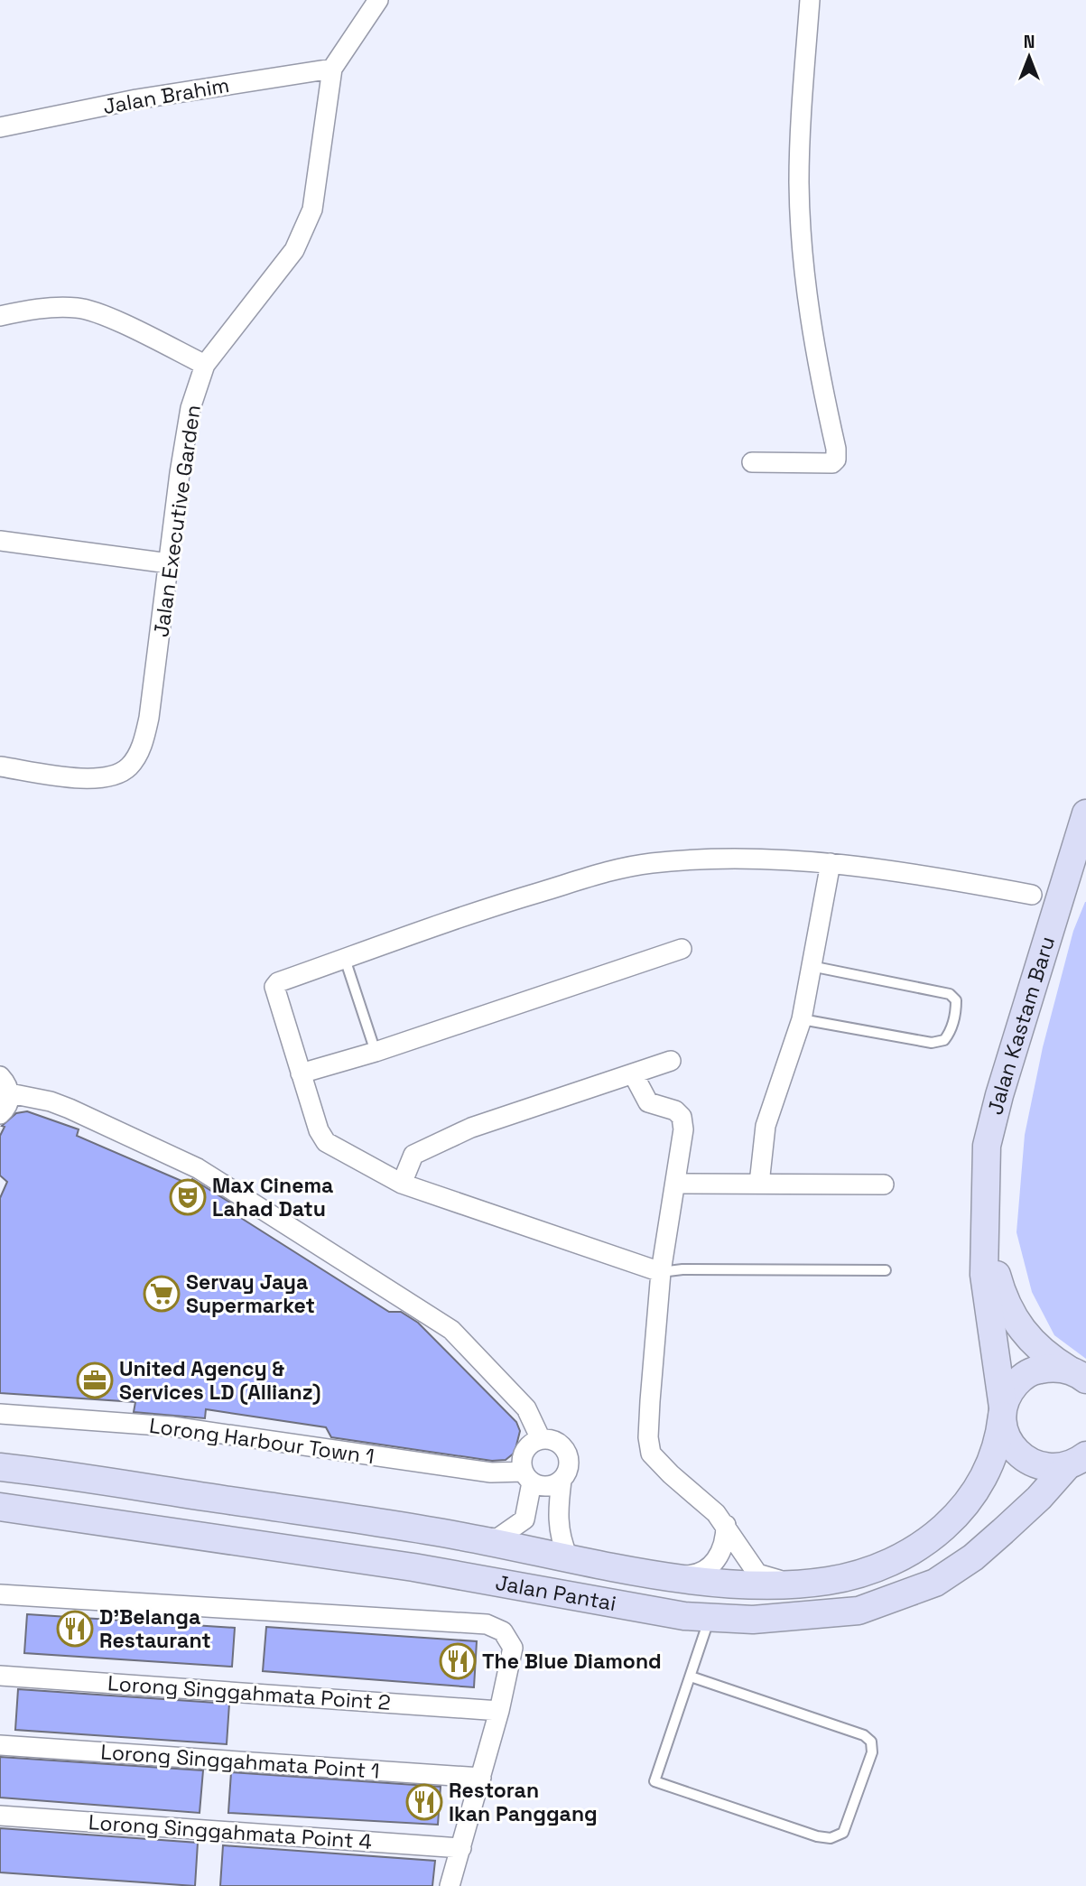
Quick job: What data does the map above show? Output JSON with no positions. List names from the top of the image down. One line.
{"streets":{"street":["Jalan Brahim","Jalan Executive Garden","Jalan Kastam Baru","Lorong Harbour Town 1","Jalan Pantai","Lorong Singgahmata Point 2","Lorong Singgahmata Point 1","Lorong Singgahmata Point 4"]},"crossings":[["Jalan Brahim","Jalan Executive Garden"],["Jalan Kastam Baru","Jalan Pantai"]],"places":{"theatre":["Max Cinema Lahad Datu"],"supermarket":["Servay Jaya Supermarket"],"office":["United Agency & Services LD (Allianz)"],"restaurant":["D'Belanga Restaurant","The Blue Diamond","Restoran Ikan Panggang"]},"north":"top"}
